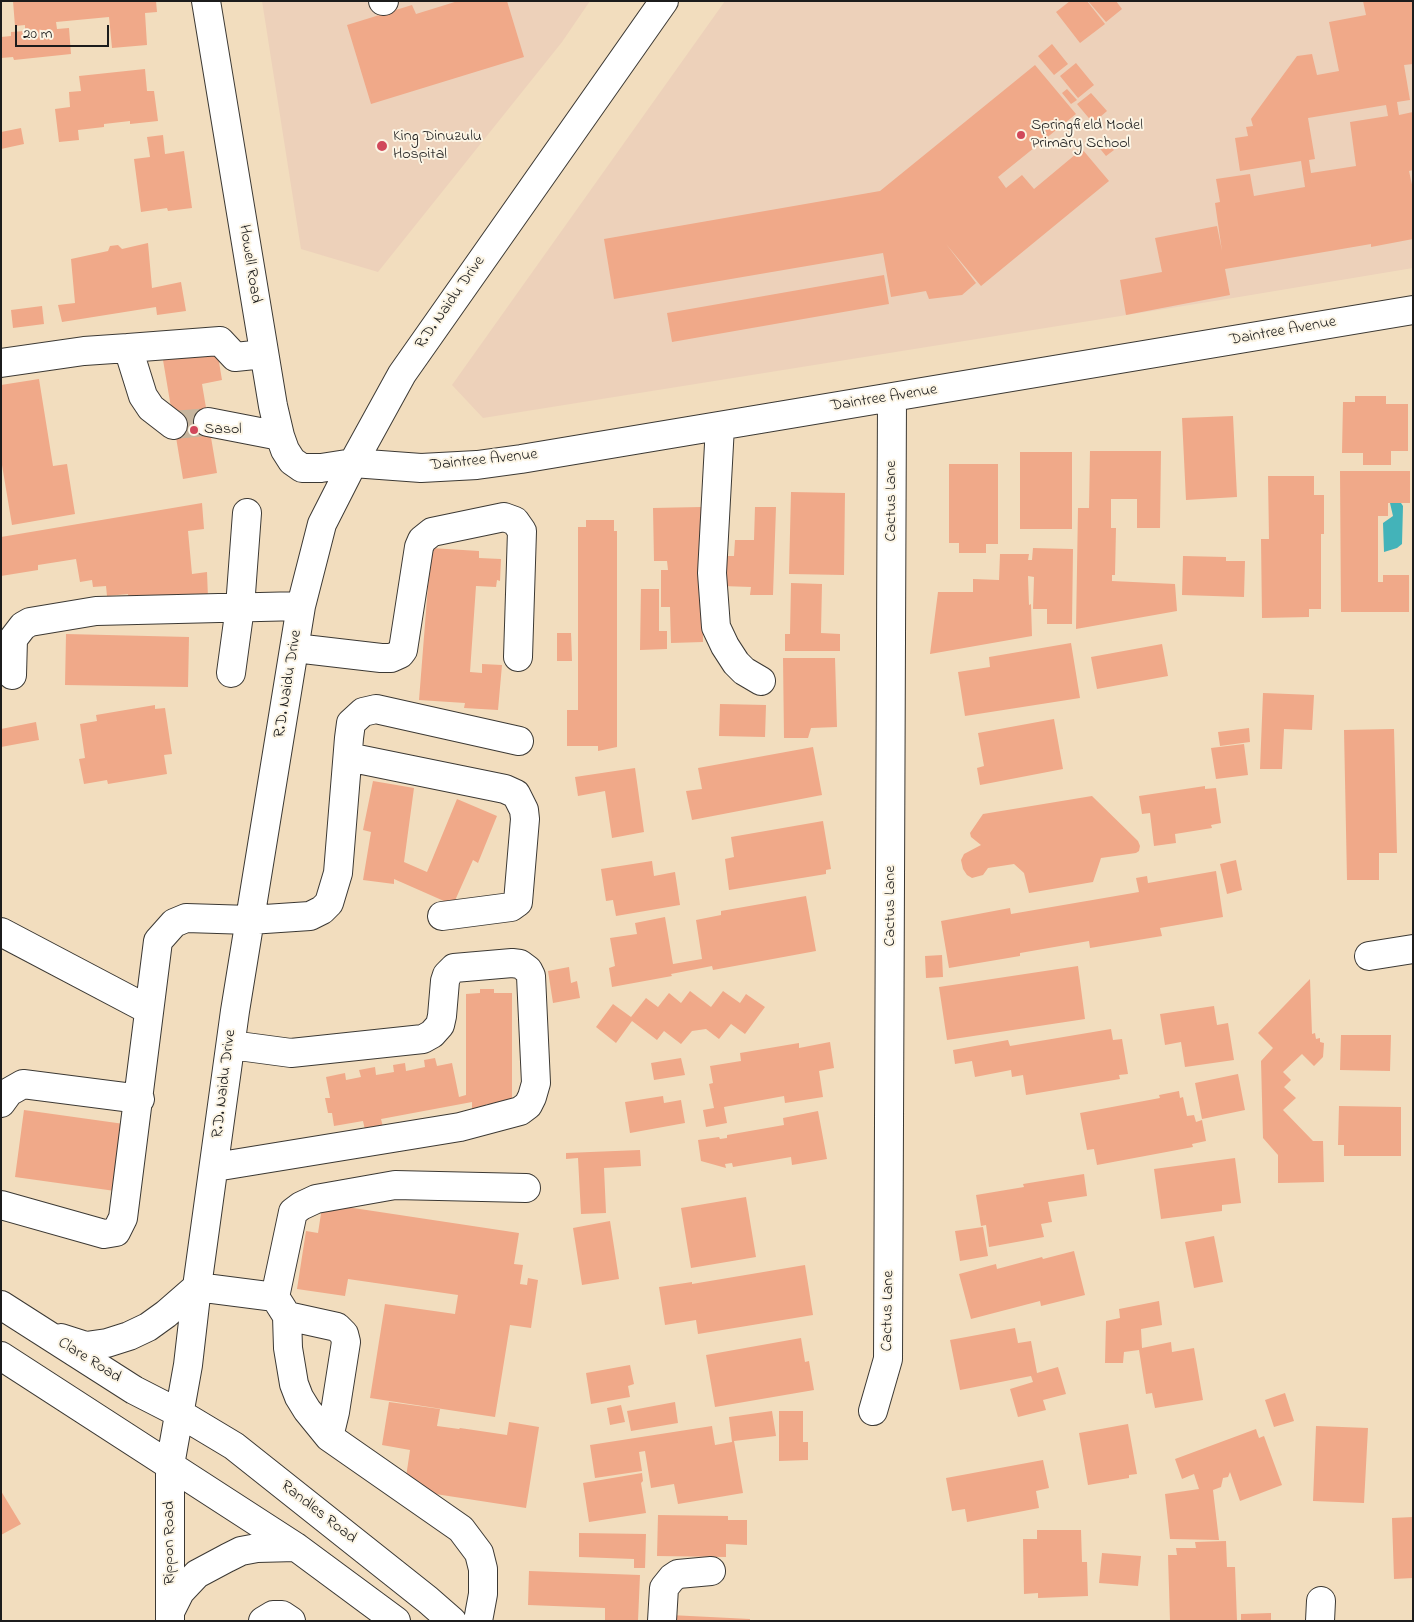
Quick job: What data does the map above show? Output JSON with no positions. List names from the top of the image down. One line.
{"streets":{"street":["Howell Road","R.D. Naidu Drive","Daintree Avenue","Cactus Lane","Clare Road","Randles Road","Rippon Road"]},"crossings":[["Howell Road","R.D. Naidu Drive"],["Howell Road","Daintree Avenue"],["R.D. Naidu Drive","Daintree Avenue"],["R.D. Naidu Drive","Clare Road"],["R.D. Naidu Drive","Randles Road"],["R.D. Naidu Drive","Rippon Road"],["Daintree Avenue","Cactus Lane"],["Clare Road","Randles Road"]],"places":["Springfield Model Primary School","King Dinuzulu Hospital","Sasol"],"scale_bar":"20 m"}
